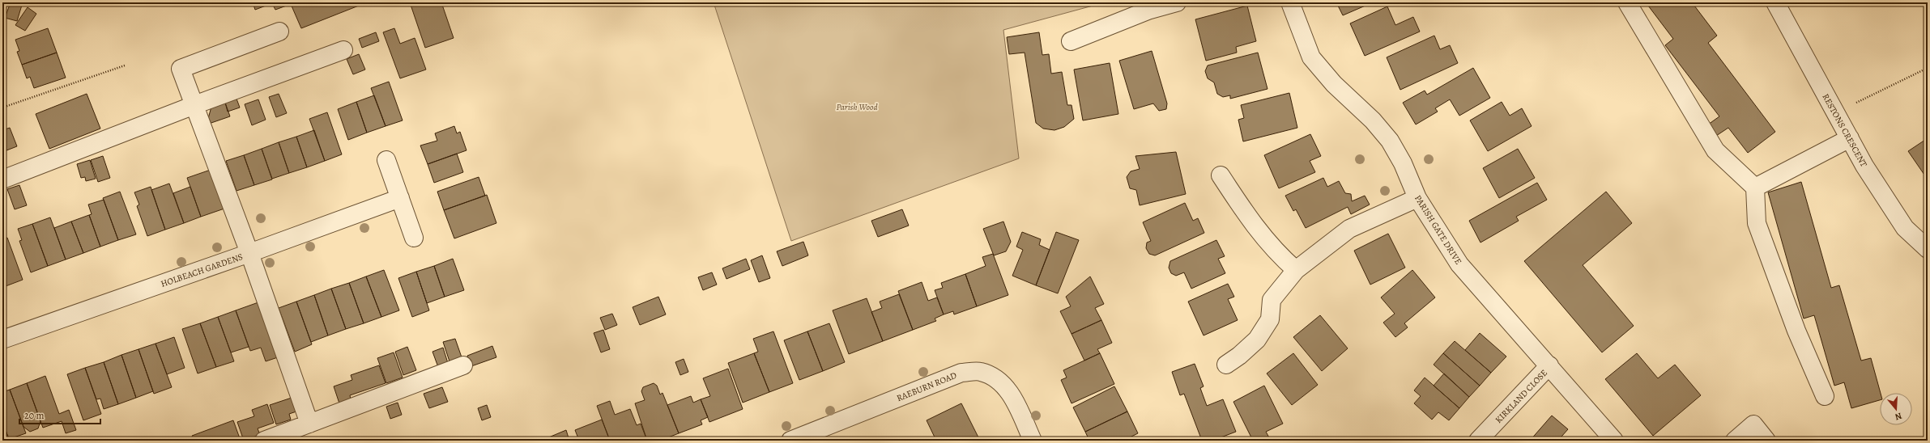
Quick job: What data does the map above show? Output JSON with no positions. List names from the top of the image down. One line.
{"streets":{"street":["RESTONS CRESCENT","PARISH GATE DRIVE","HOLBEACH GARDENS","RAEBURN ROAD","KIRKLAND CLOSE"]},"crossings":[["PARISH GATE DRIVE","KIRKLAND CLOSE"]],"parks":["Parish Wood"],"scale_bar":"20 m","north":"bottom"}
